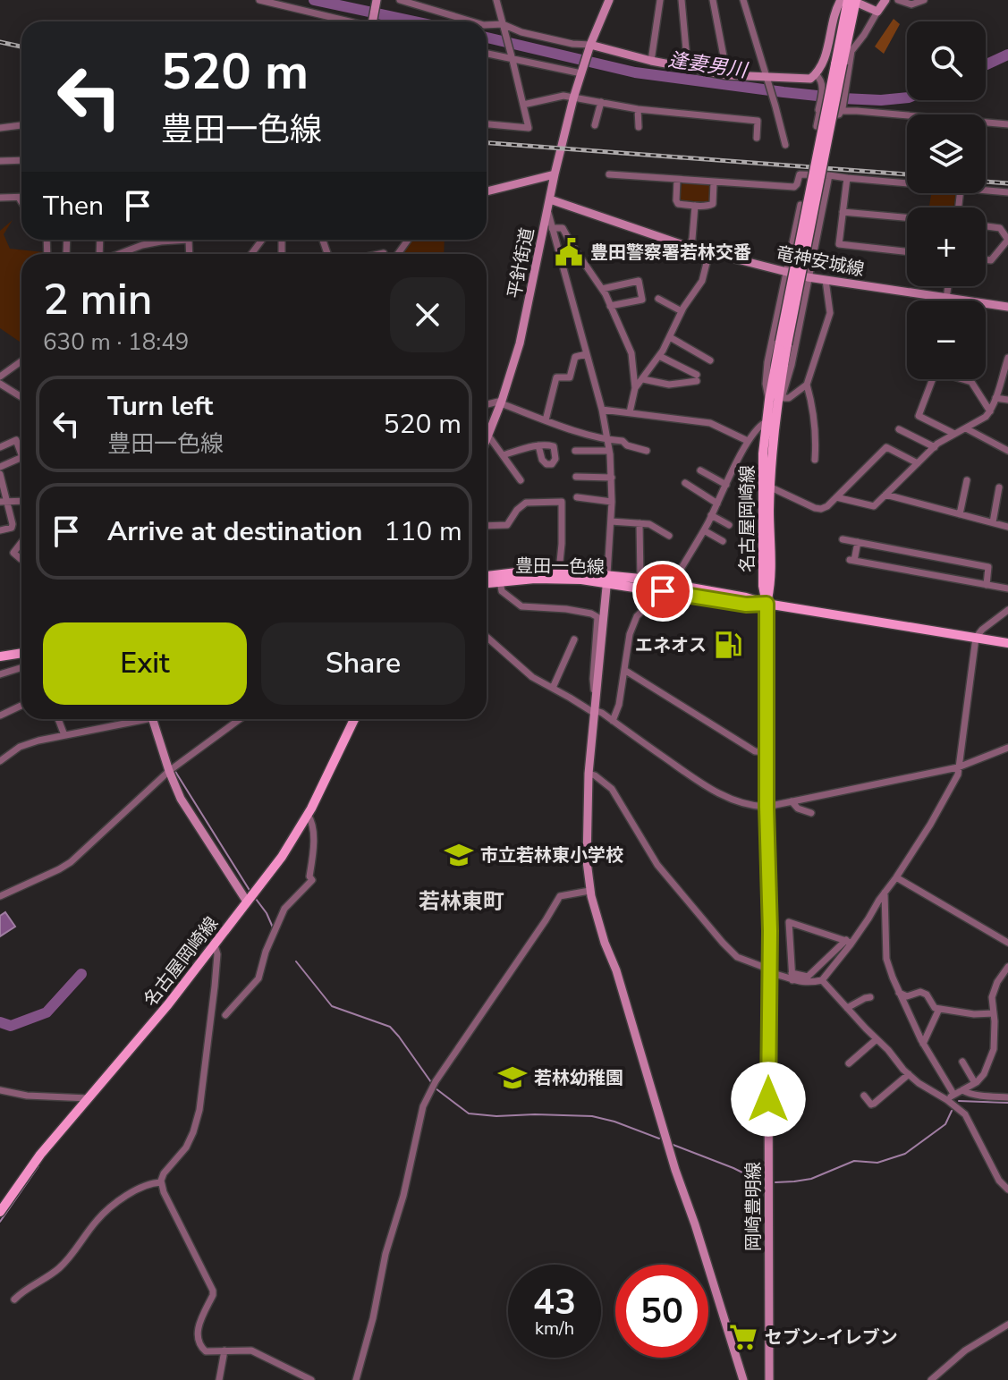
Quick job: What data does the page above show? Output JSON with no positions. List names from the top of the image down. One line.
{"streets":{"main road":["名古屋岡崎線","豊田一色線"],"street":["竜神安城線","平針街道","岡崎豊明線"]},"crossings":[["竜神安城線","平針街道"],["名古屋岡崎線","豊田一色線"],["名古屋岡崎線","岡崎豊明線"],["豊田一色線","岡崎豊明線"]],"districts":["若林東町"],"water":["逢妻男川"],"places":{"public building":["豊田警察署若林交番"],"fuel station":["エネオス"],"school or university":["市立若林東小学校","若林幼稚園"],"supermarket":["セブン-イレブン"]},"page":{"map_buttons":["+","−"],"turn":["520 m","豊田一色線"],"then":"Then","heading":["2 min","630 m · 18:49"],"list":[{"name":"Turn left","note":"豊田一色線","value":"520 m"},{"name":"Arrive at destination","value":"110 m"}],"buttons":["Exit","Share"],"speed":"43 km/h","limit":"50"}}
